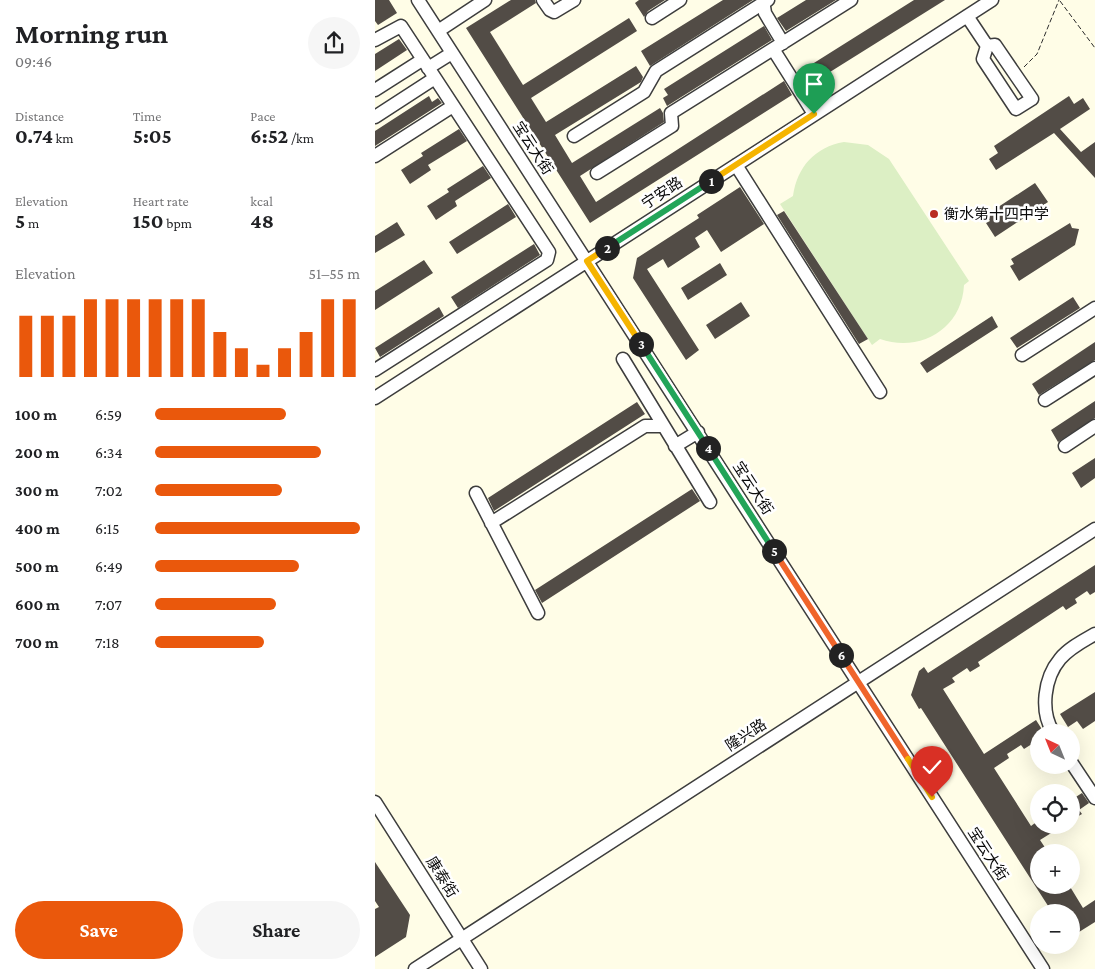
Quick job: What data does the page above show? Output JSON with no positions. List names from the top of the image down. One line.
{"streets":{"street":["宝云大街","宁安路","隆兴路","康泰街"]},"crossings":[["宝云大街","宁安路"],["宝云大街","隆兴路"],["隆兴路","康泰街"]],"places":["衡水第十四中学"],"north":"top left","page":{"heading":["Morning run","09:46"],"stats":[["Distance","0.74 km"],["Time","5:05"],["Pace","6:52 /km"],["Elevation","5 m"],["Heart rate","150 bpm"],["kcal","48"]],"pins":["1","2","3","4","5","6"],"chart":["Elevation","51–55 m"],"list":[{"name":"100 m","note":"6:59"},{"name":"200 m","note":"6:34"},{"name":"300 m","note":"7:02"},{"name":"400 m","note":"6:15"},{"name":"500 m","note":"6:49"},{"name":"600 m","note":"7:07"},{"name":"700 m","note":"7:18"}],"map_buttons":["+","−"],"buttons":["Save","Share"]}}
